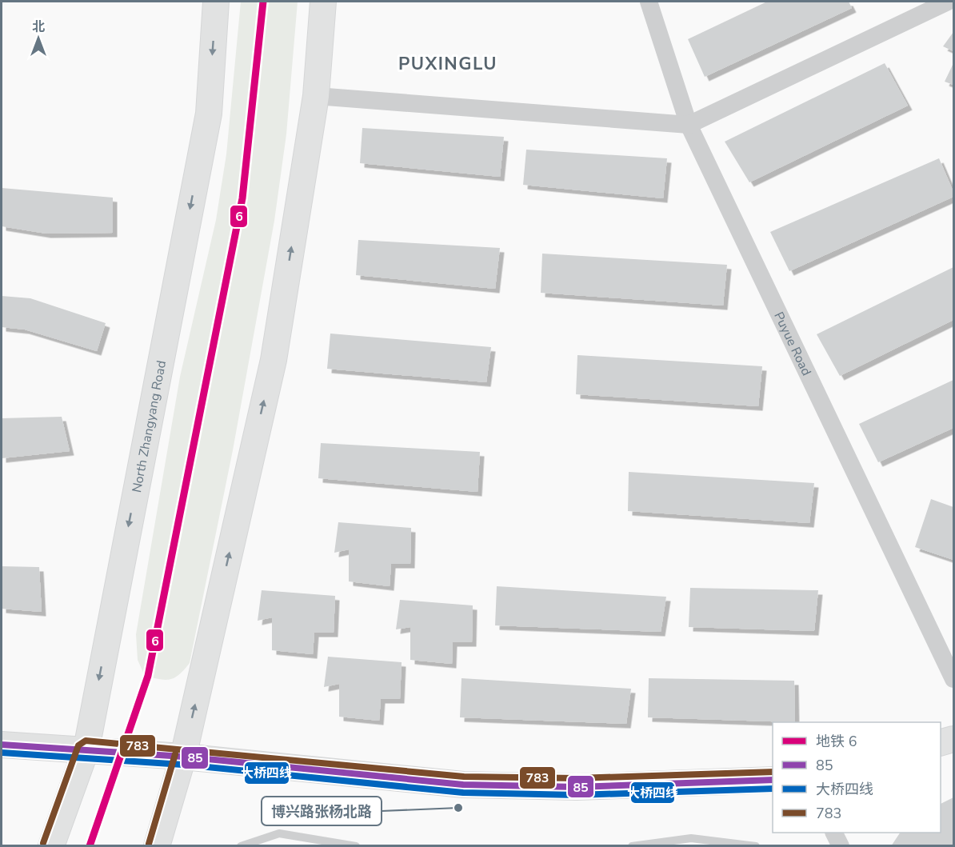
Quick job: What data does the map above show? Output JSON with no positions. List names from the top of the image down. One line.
{"streets":{"main road":["North Zhangyang Road"],"street":["Puyue Road"]},"districts":["PUXINGLU"],"places":["博兴路张杨北路"],"lines":["metro line 6","transit line 783","transit line 85","transit line 大桥四线"],"legend":["地铁 6","85","大桥四线","783"],"north":"top"}
